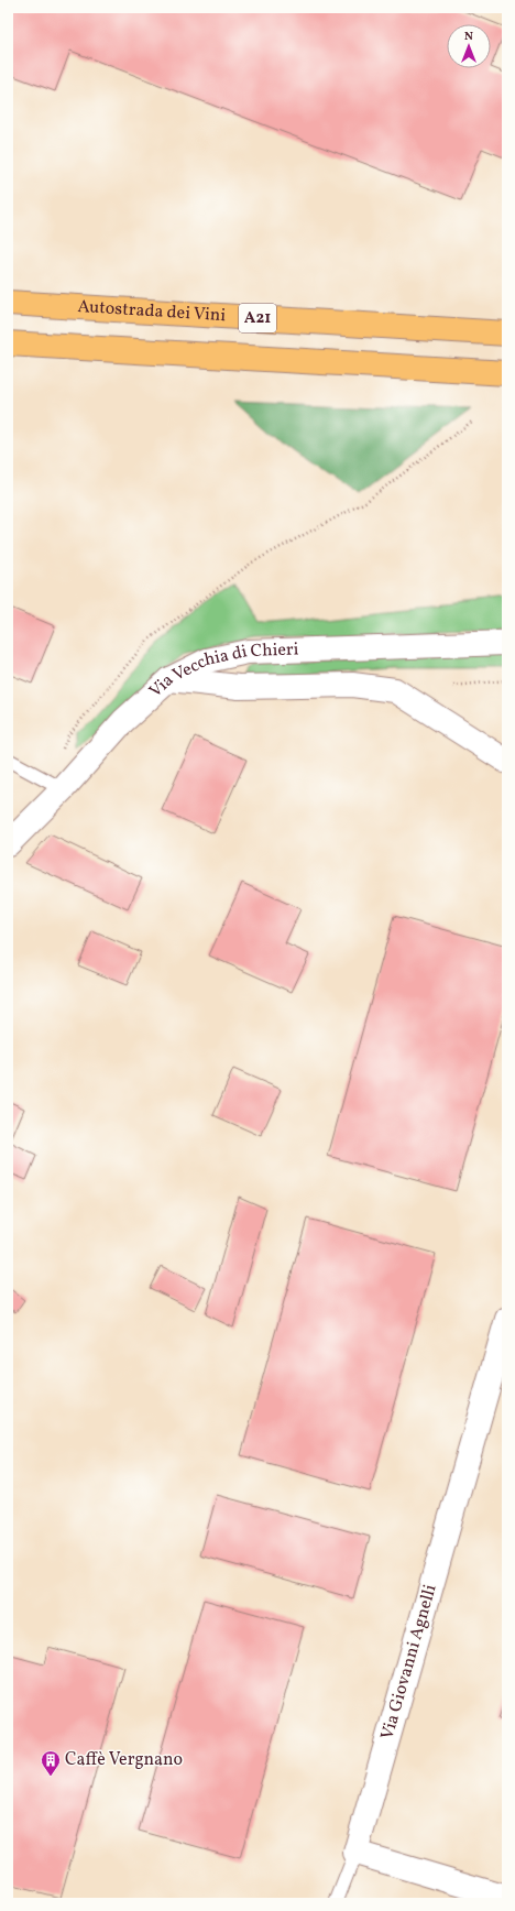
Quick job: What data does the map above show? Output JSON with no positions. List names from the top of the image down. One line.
{"streets":{"highway":["Autostrada dei Vini","A21"],"street":["Via Vecchia di Chieri","Via Giovanni Agnelli"]},"places":{"building":["Caffè Vergnano"]},"north":"top"}
